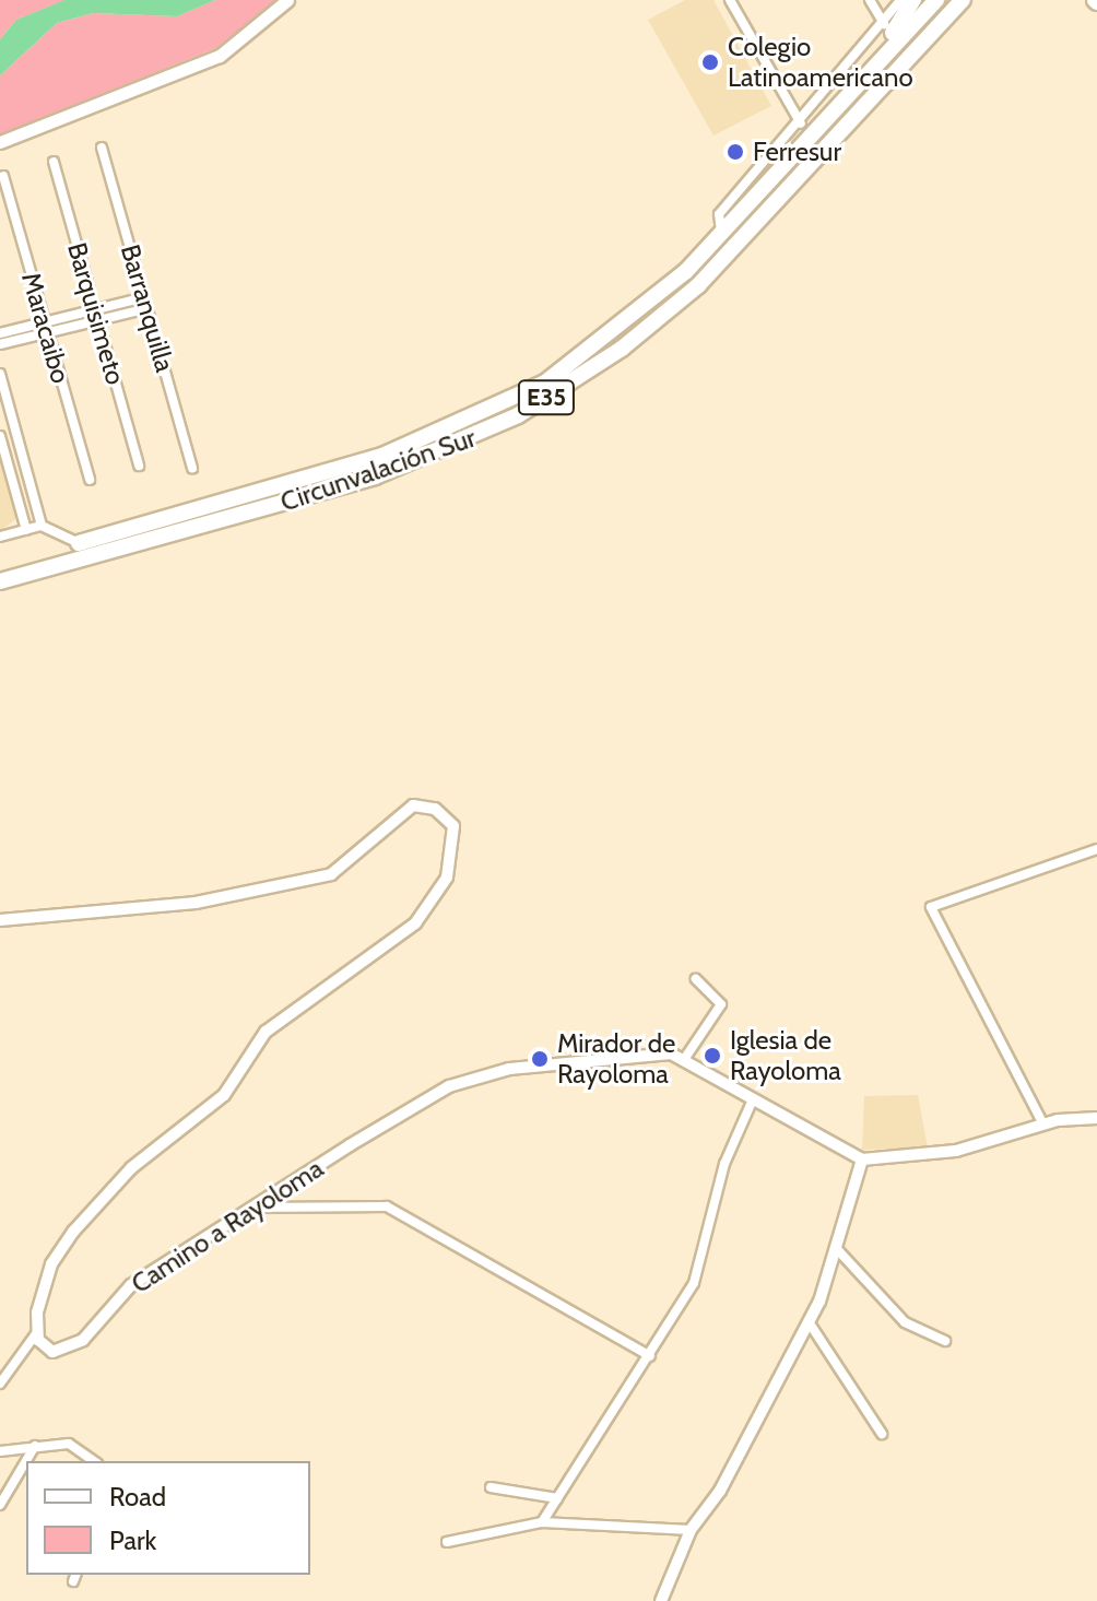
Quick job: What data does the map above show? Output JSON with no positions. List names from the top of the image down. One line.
{"streets":{"highway":["E35","Circunvalación Sur"],"street":["Barranquilla","Barquisimeto","Maracaibo","Camino a Rayoloma"]},"places":["Colegio Latinoamericano","Ferresur","Iglesia de Rayoloma","Mirador de Rayoloma"],"legend":["Road","Park"]}
